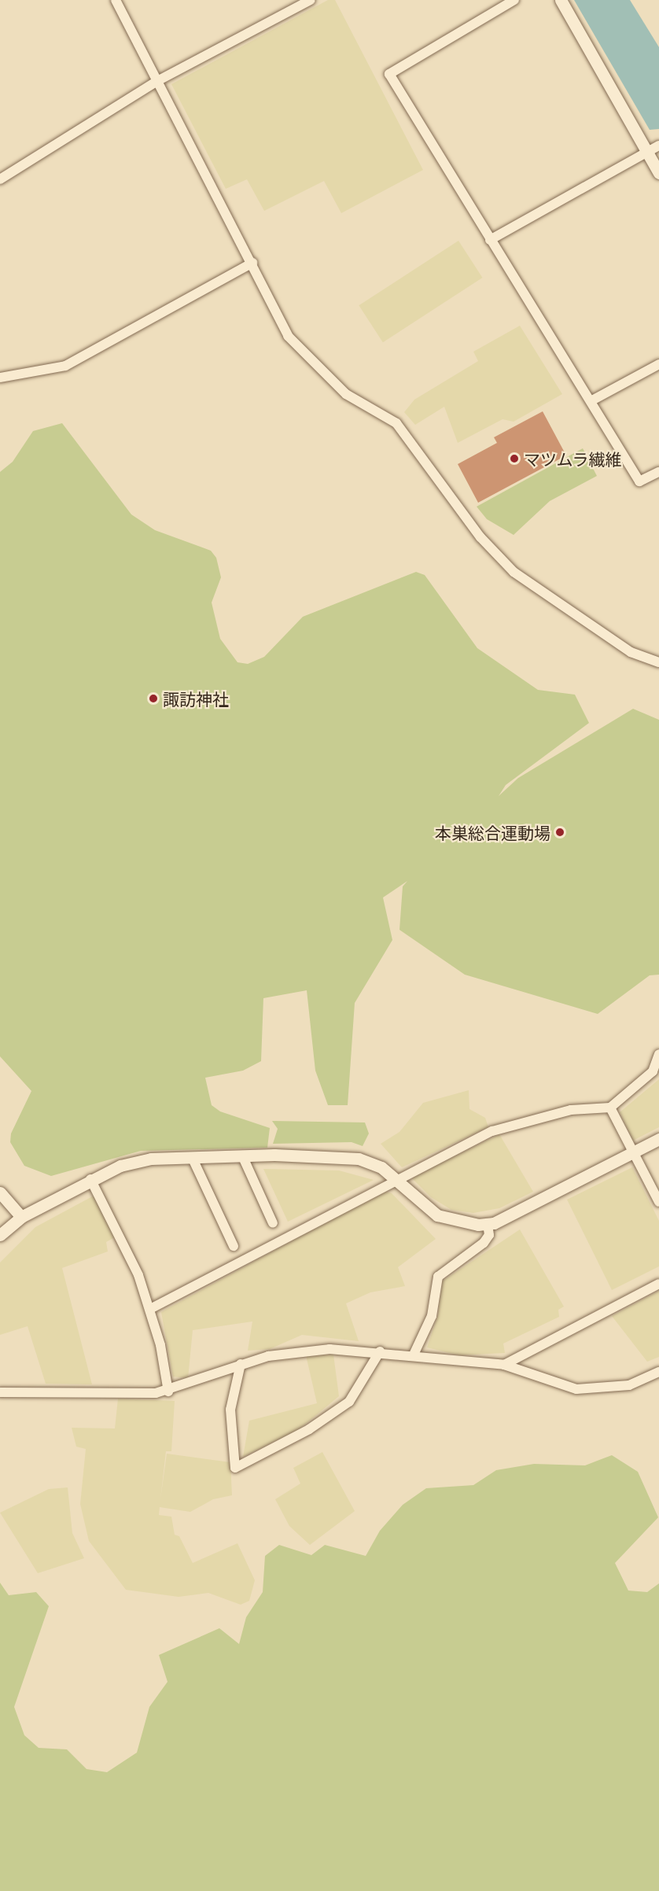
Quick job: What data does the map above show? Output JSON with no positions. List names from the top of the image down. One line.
{"places":["マツムラ繊維","諏訪神社","本巣総合運動場"]}
